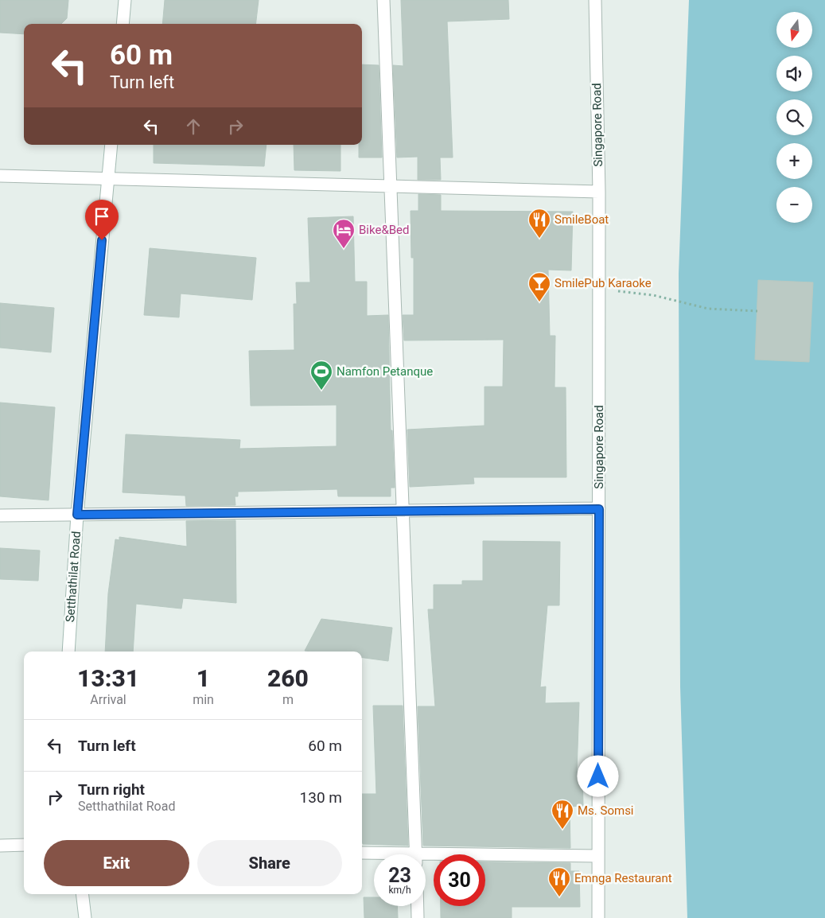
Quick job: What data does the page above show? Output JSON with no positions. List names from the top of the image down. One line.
{"streets":{"street":["Singapore Road","Setthathilat Road"]},"places":{"restaurant":["SmileBoat","Ms. Somsi","Emnga Restaurant"],"hotel":["Bike&Bed"],"bar":["SmilePub Karaoke"],"sports":["Namfon Petanque"]},"north":"bottom","page":{"map_buttons":["+","−"],"turn":["60 m","Turn left"],"eta":["13:31","Arrival","1","min","260","m"],"list":[{"name":"Turn left","value":"60 m"},{"name":"Turn right","note":"Setthathilat Road","value":"130 m"}],"buttons":["Exit","Share"],"speed":"23 km/h","limit":"30"}}
